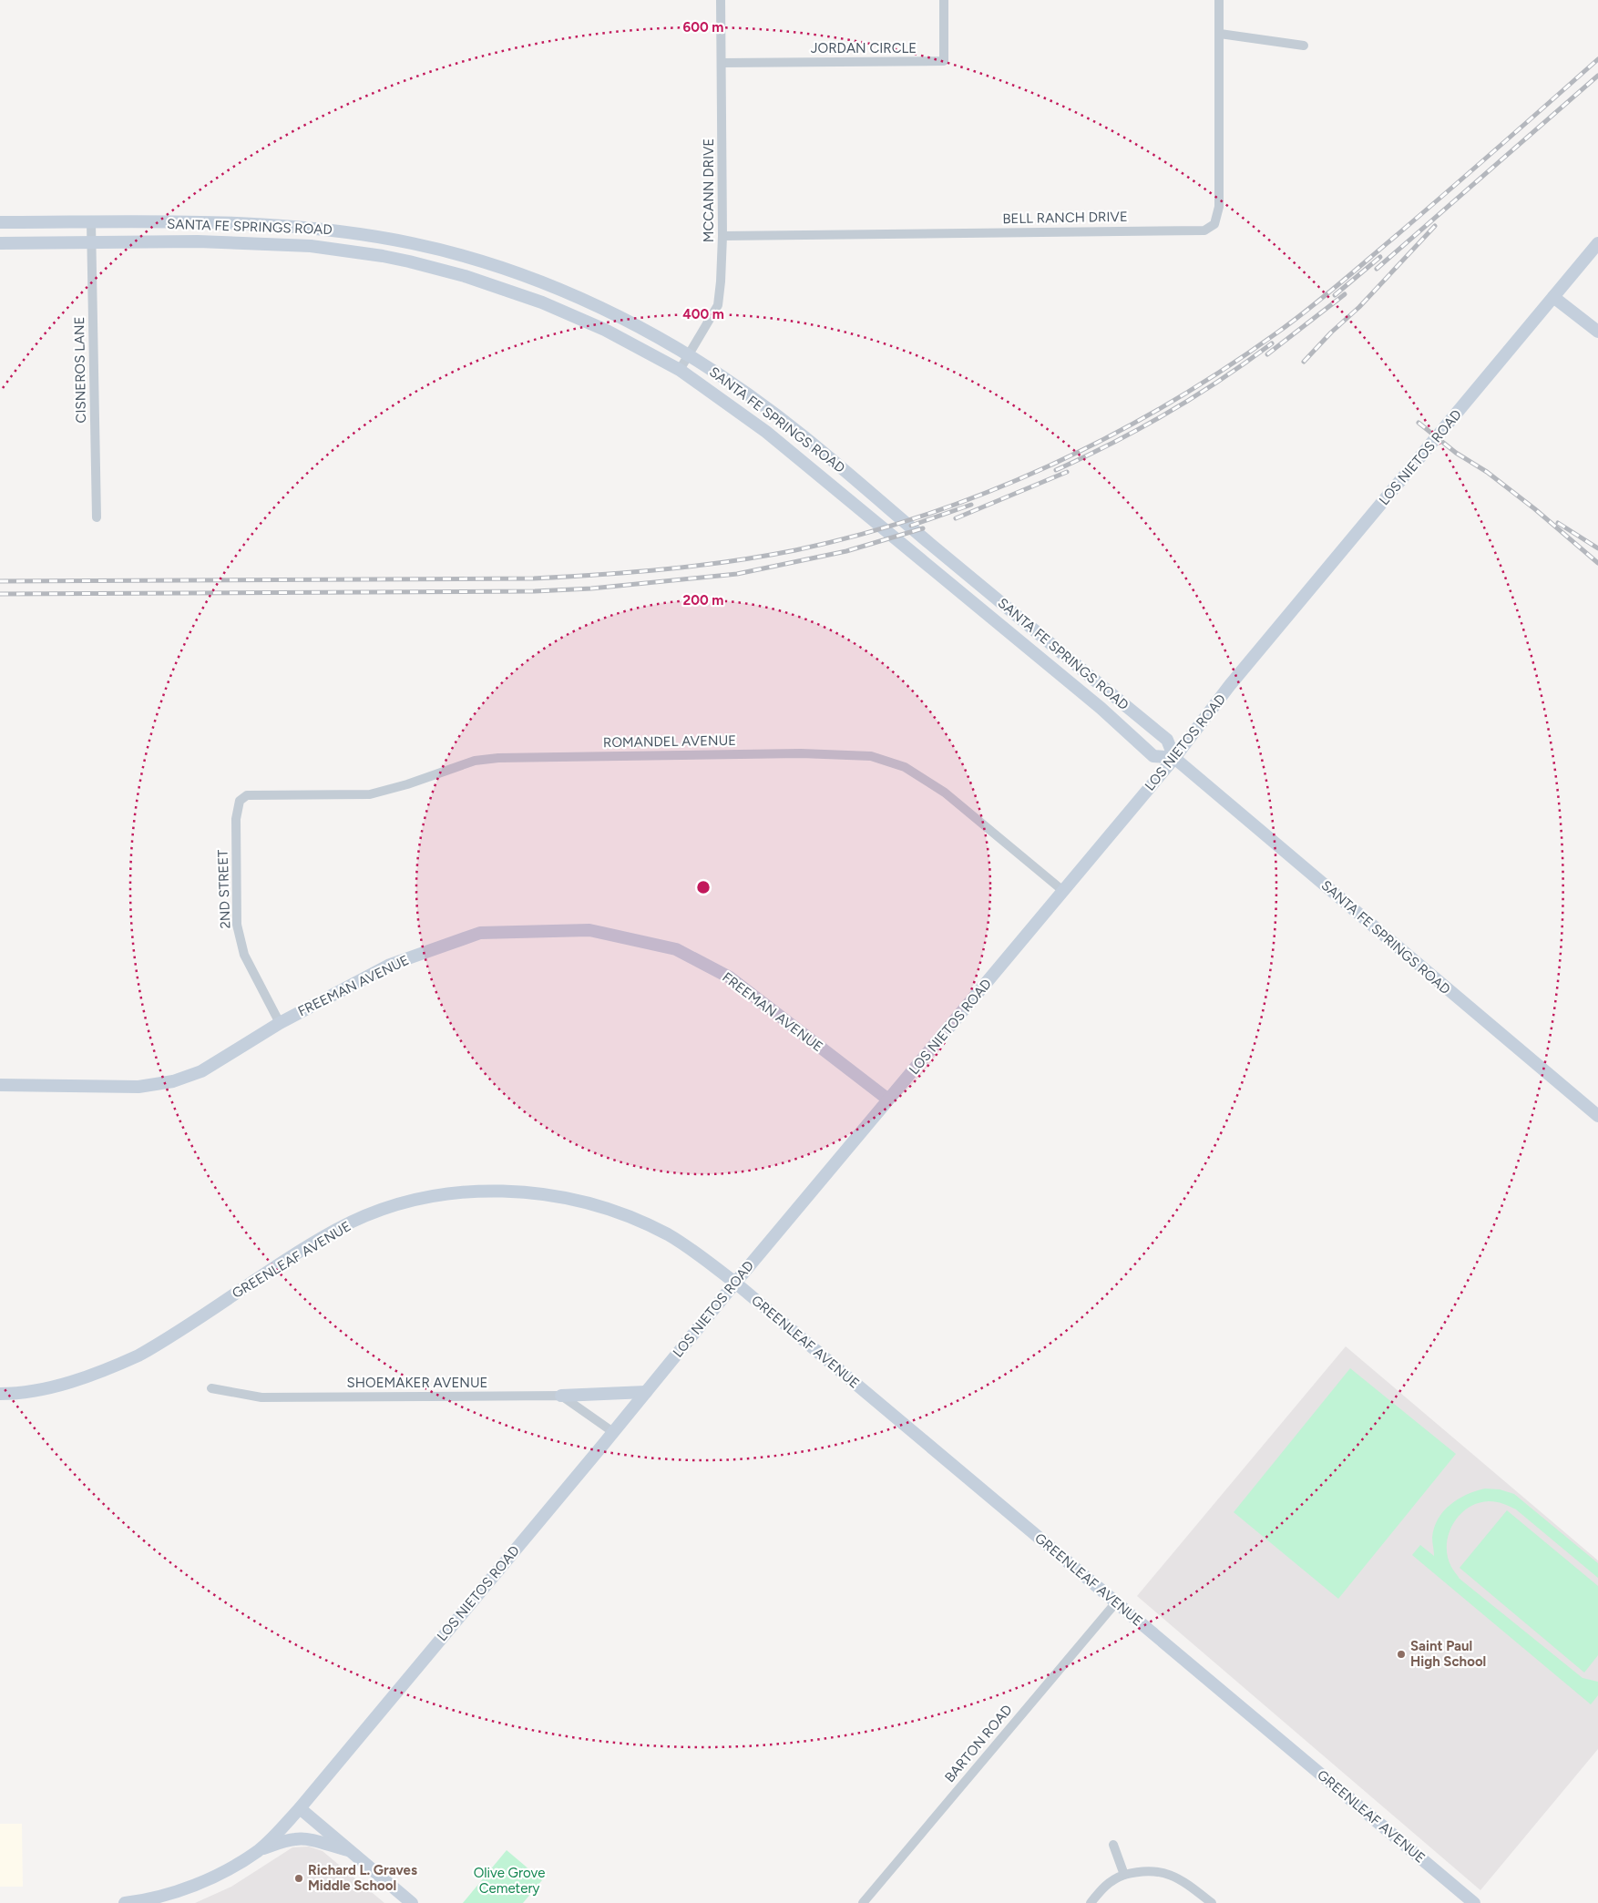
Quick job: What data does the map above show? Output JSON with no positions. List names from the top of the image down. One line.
{"streets":{"main road":["SANTA FE SPRINGS ROAD","LOS NIETOS ROAD","FREEMAN AVENUE","GREENLEAF AVENUE"],"street":["JORDAN CIRCLE","MCCANN DRIVE","BELL RANCH DRIVE","CISNEROS LANE","ROMANDEL AVENUE","2ND STREET","SHOEMAKER AVENUE","BARTON ROAD"]},"crossings":[["JORDAN CIRCLE","MCCANN DRIVE"],["MCCANN DRIVE","BELL RANCH DRIVE"],["MCCANN DRIVE","SANTA FE SPRINGS ROAD"],["SANTA FE SPRINGS ROAD","CISNEROS LANE"],["SANTA FE SPRINGS ROAD","LOS NIETOS ROAD"],["LOS NIETOS ROAD","ROMANDEL AVENUE"],["LOS NIETOS ROAD","FREEMAN AVENUE"],["LOS NIETOS ROAD","GREENLEAF AVENUE"],["ROMANDEL AVENUE","2ND STREET"],["2ND STREET","FREEMAN AVENUE"],["GREENLEAF AVENUE","BARTON ROAD"]],"parks":["Olive Grove Cemetery"],"places":["Saint Paul High School","Richard L. Graves Middle School"],"rings":["600 m","400 m","200 m"]}
